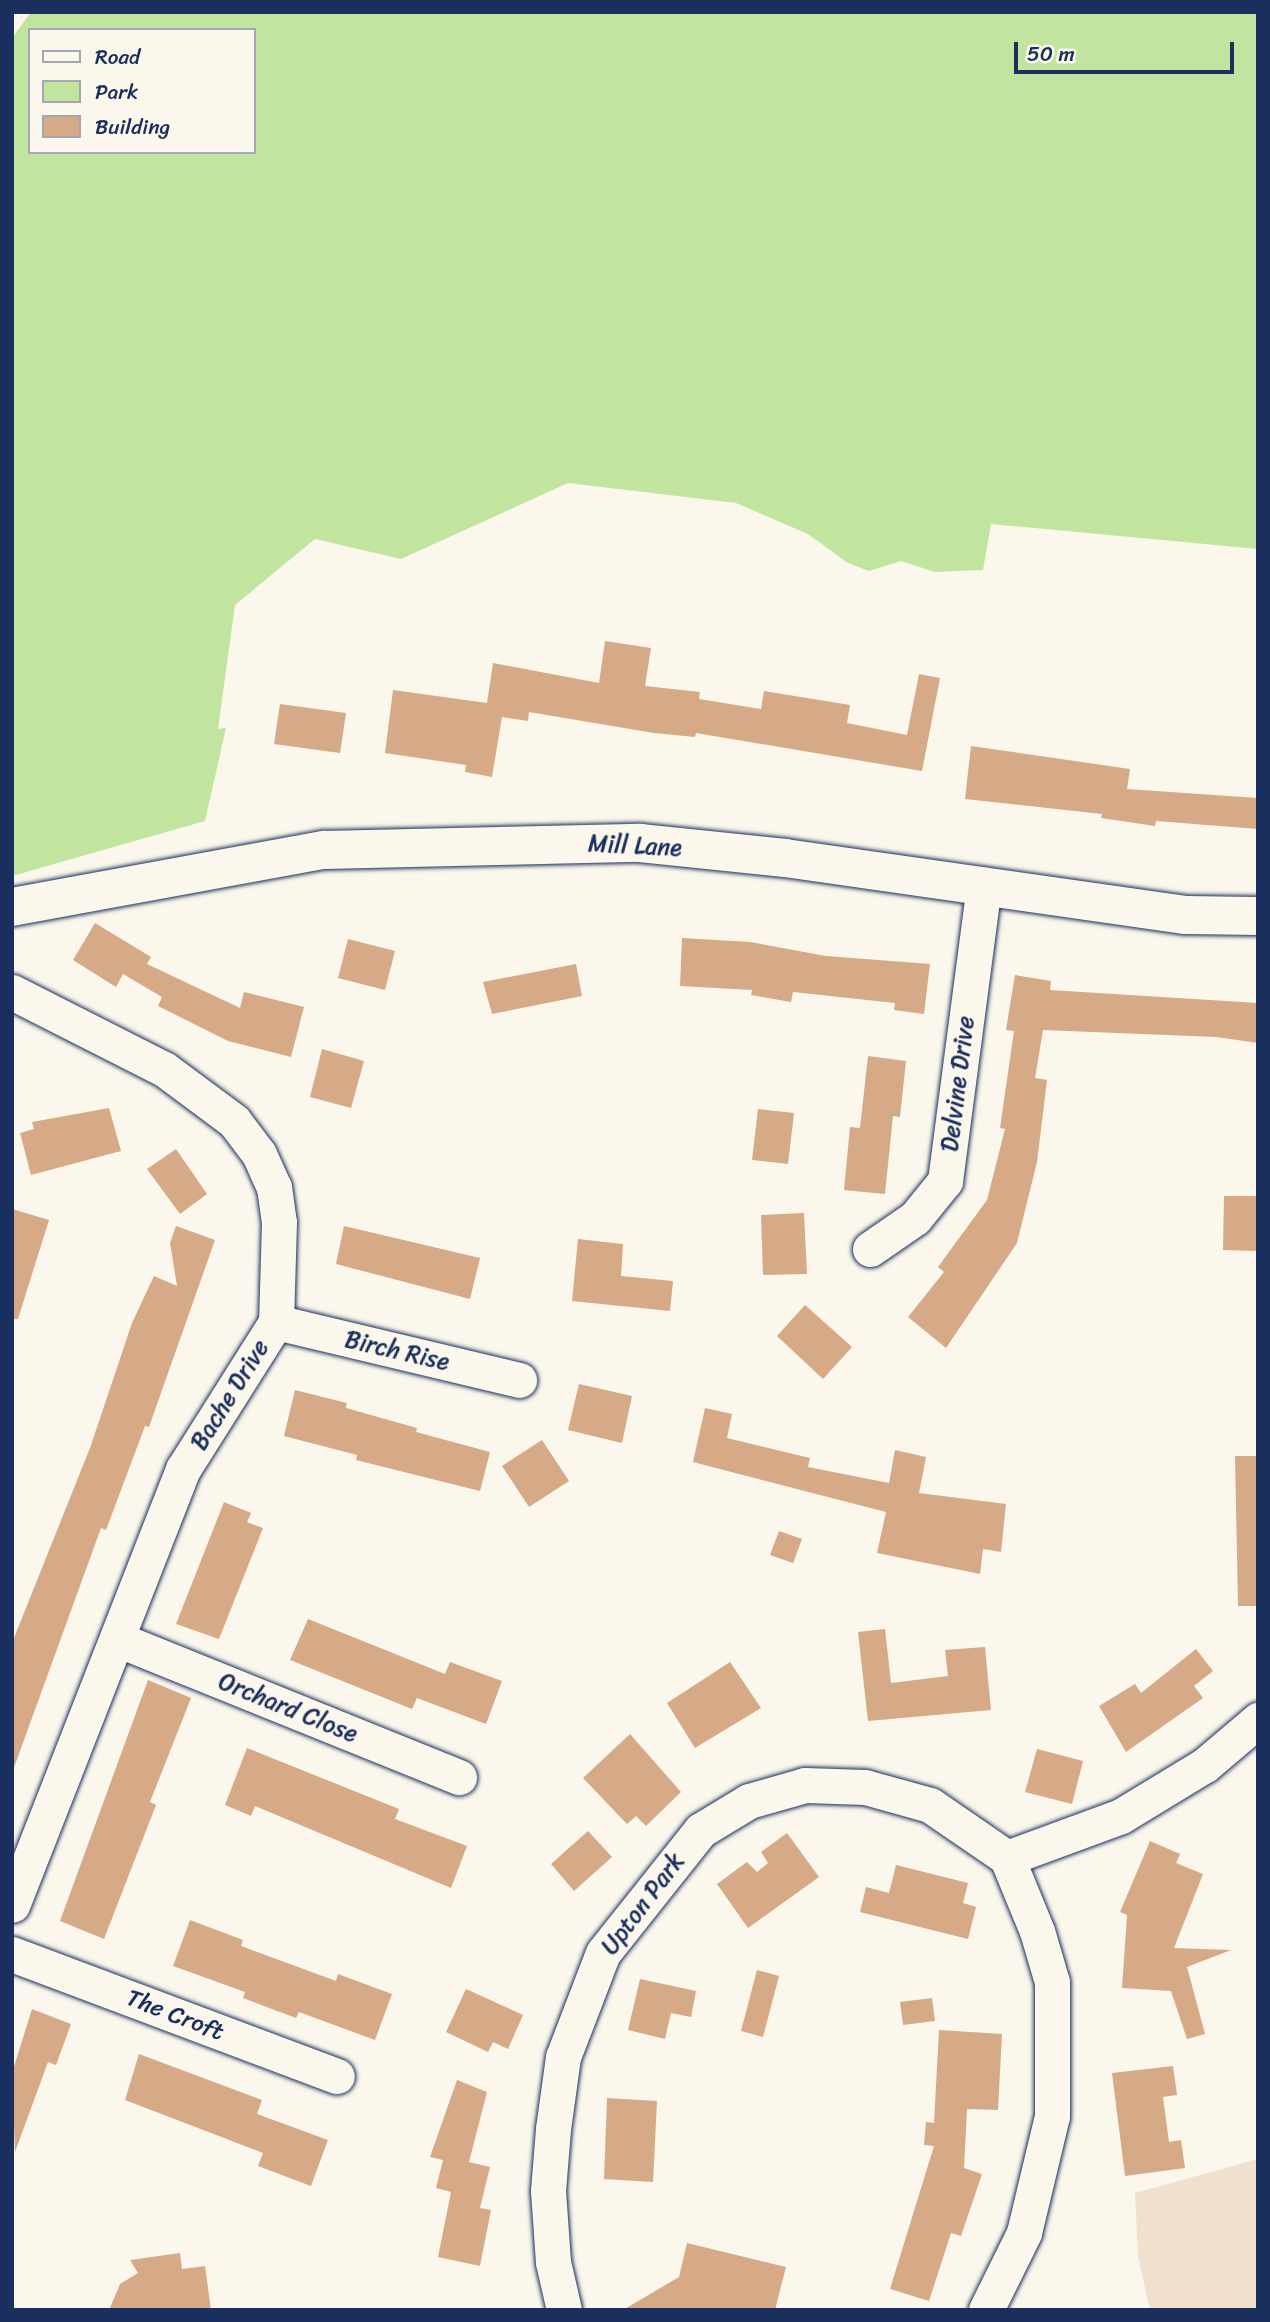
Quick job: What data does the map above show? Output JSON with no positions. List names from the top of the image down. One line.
{"streets":{"street":["Mill Lane","Delvine Drive","Birch Rise","Bache Drive","Orchard Close","Upton Park","The Croft"]},"crossings":[["Mill Lane","Delvine Drive"],["Birch Rise","Bache Drive"],["Bache Drive","Orchard Close"]],"legend":["Road","Park","Building"],"scale_bar":"50 m"}
